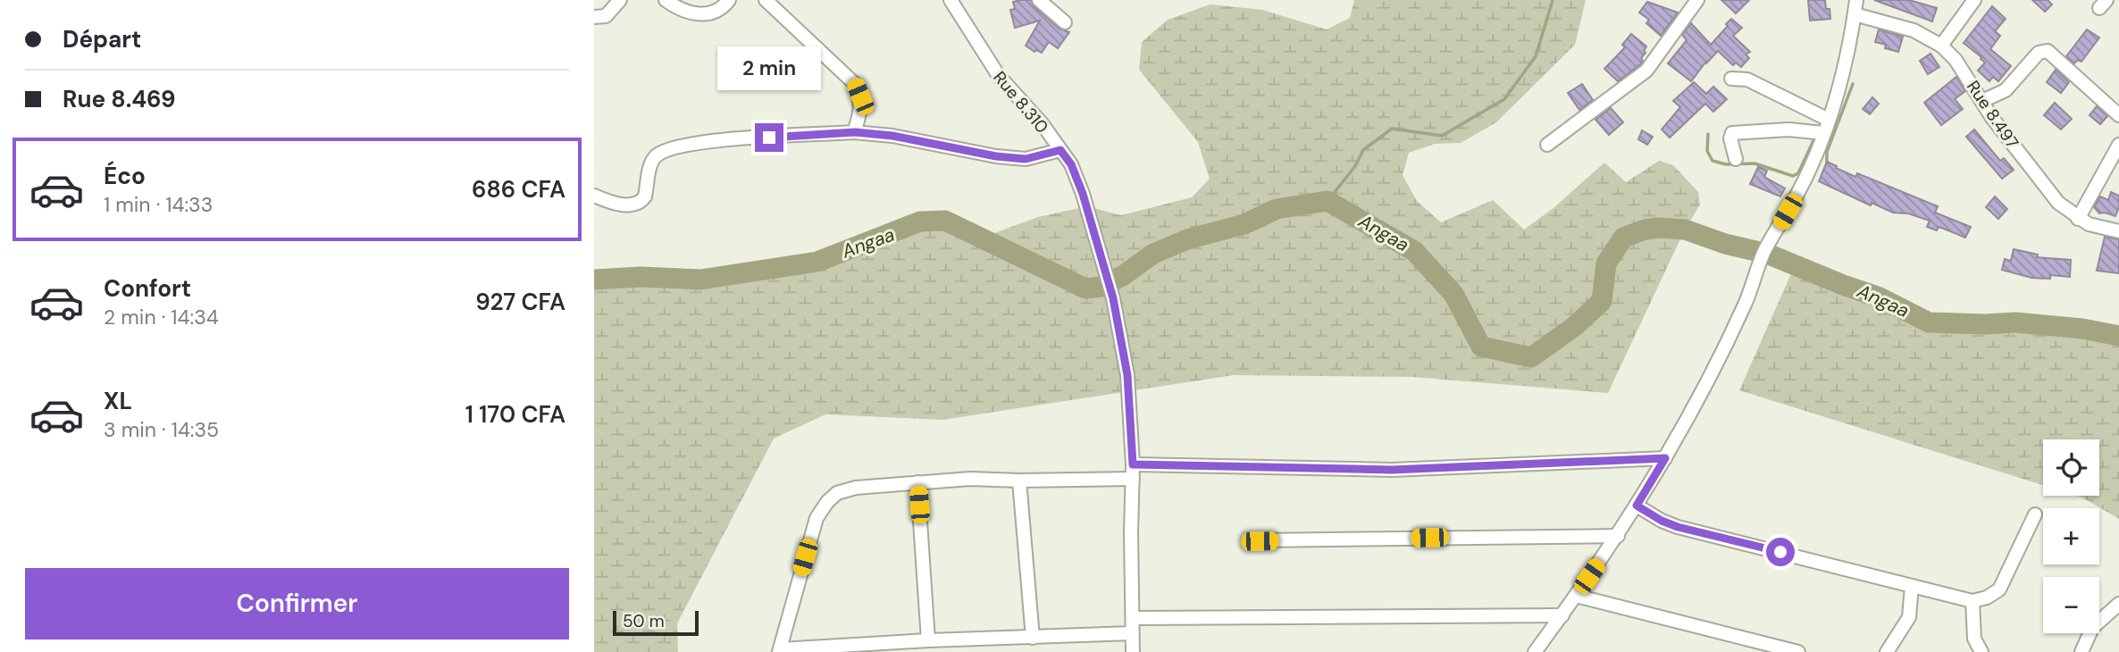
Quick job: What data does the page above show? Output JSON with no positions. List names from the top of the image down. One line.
{"streets":{"street":["Rue 8.310","Rue 8.497"]},"water":["Angaa"],"scale_bar":"50 m","page":{"banner":["Départ","Rue 8.469"],"bubble":"2 min","list":[{"name":"Éco","note":"1 min · 14:33","value":"686 CFA"},{"name":"Confort","note":"2 min · 14:34","value":"927 CFA"},{"name":"XL","note":"3 min · 14:35","value":"1 170 CFA"}],"map_buttons":["+","−"],"buttons":"Confirmer","scale":"50 m"}}
